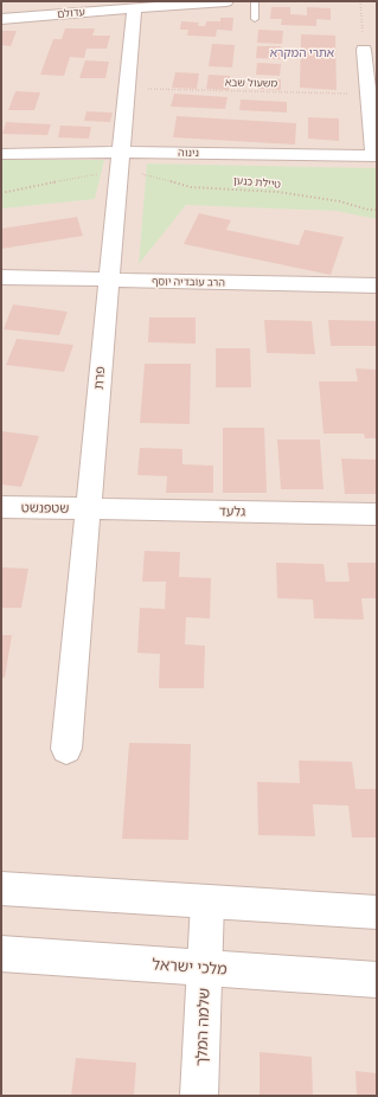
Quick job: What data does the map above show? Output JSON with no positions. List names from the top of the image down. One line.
{"streets":{"street":["עדולם","נינוה","הרב עובדיה יוסף","פרת","שטפנשט","גלעד","מלכי ישראל","שלמה המלך"],"path":["משעול שבא","טיילת כנען"]},"crossings":[["עדולם","פרת"],["משעול שבא","פרת"],["נינוה","פרת"],["הרב עובדיה יוסף","פרת"],["פרת","שטפנשט"],["פרת","גלעד"],["שטפנשט","גלעד"],["מלכי ישראל","שלמה המלך"]],"districts":["אתרי המקרא"]}
